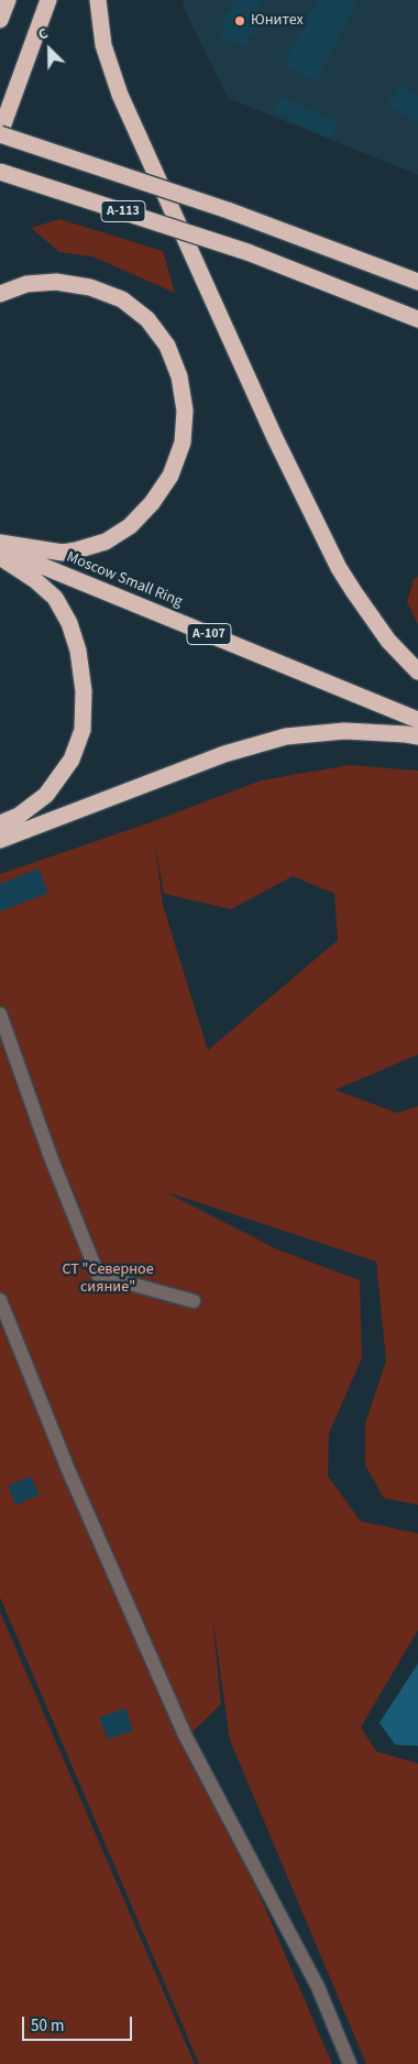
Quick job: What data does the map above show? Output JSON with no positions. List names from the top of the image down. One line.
{"streets":{"highway":["А-113","Moscow Small Ring","А-107"]},"parks":["СТ \"Северное сияние\""],"places":["Юнитех"],"scale_bar":"50 m","north":"top left"}
